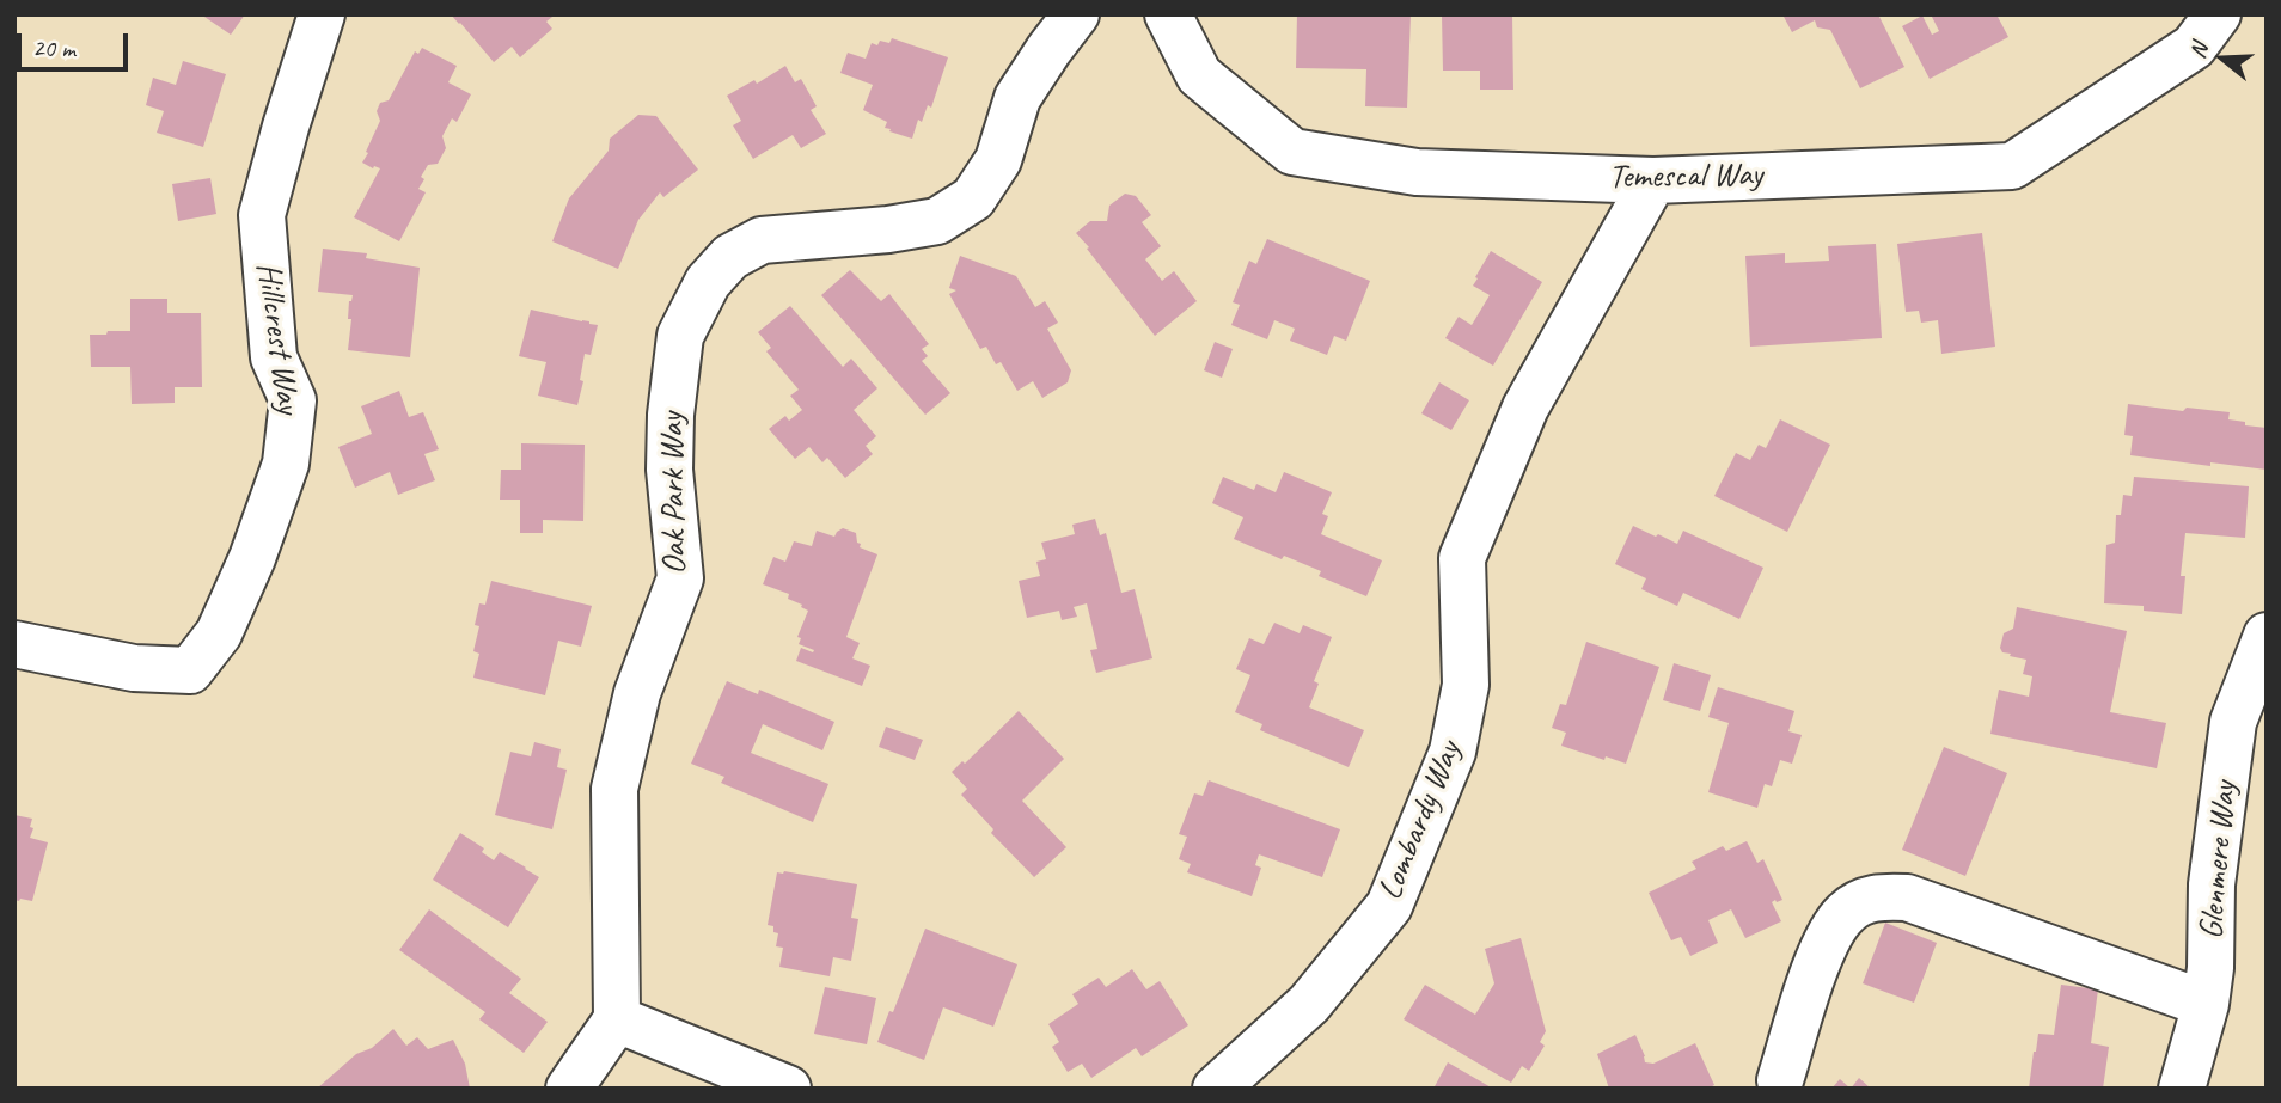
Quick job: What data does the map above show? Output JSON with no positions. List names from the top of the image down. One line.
{"streets":{"street":["Temescal Way","Hillcrest Way","Oak Park Way","Lombardy Way","Glenmere Way"]},"crossings":[["Temescal Way","Lombardy Way"]],"scale_bar":"20 m","north":"left"}
